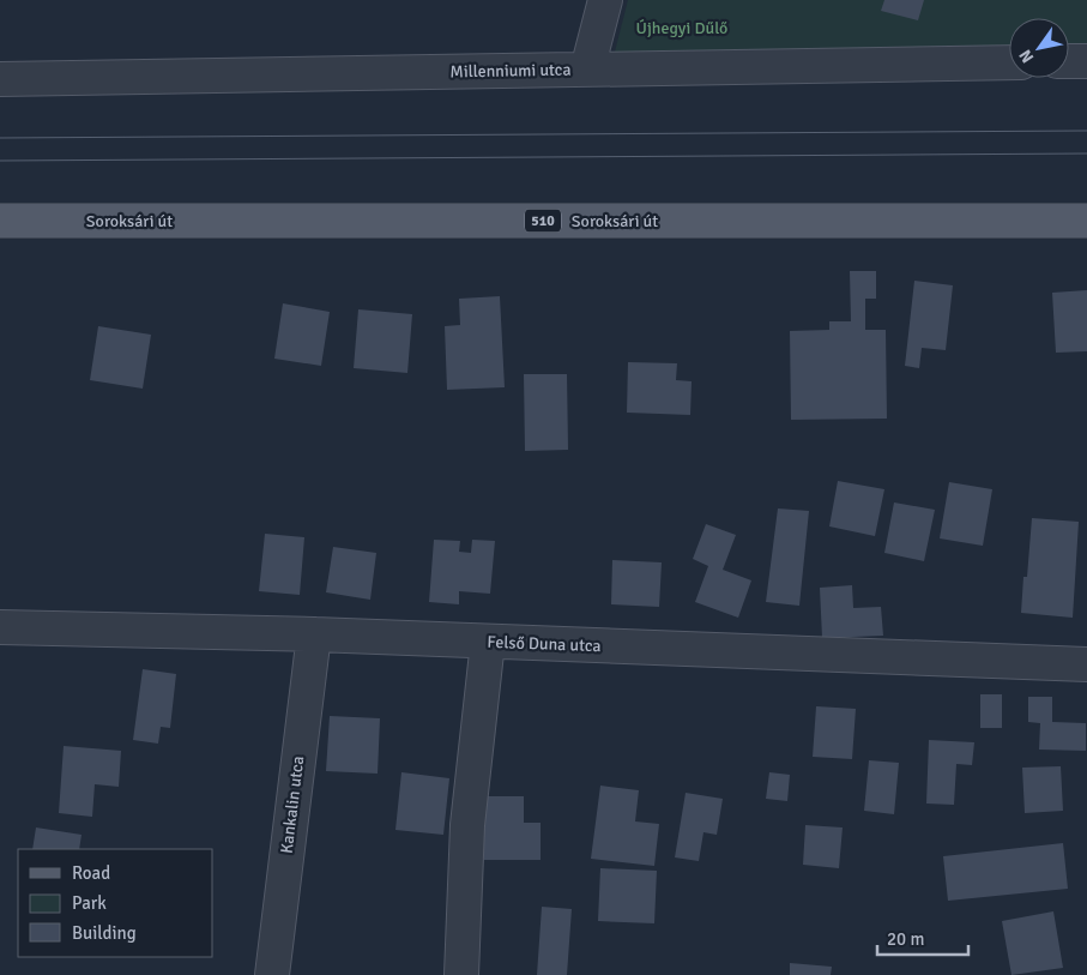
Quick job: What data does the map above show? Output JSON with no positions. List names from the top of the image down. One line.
{"streets":{"main road":["Soroksári út","510"],"street":["Millenniumi utca","Felső Duna utca","Kankalin utca"]},"crossings":[["Felső Duna utca","Kankalin utca"]],"parks":["Újhegyi Dűlő"],"legend":["Road","Park","Building"],"scale_bar":"20 m","north":"bottom left"}
